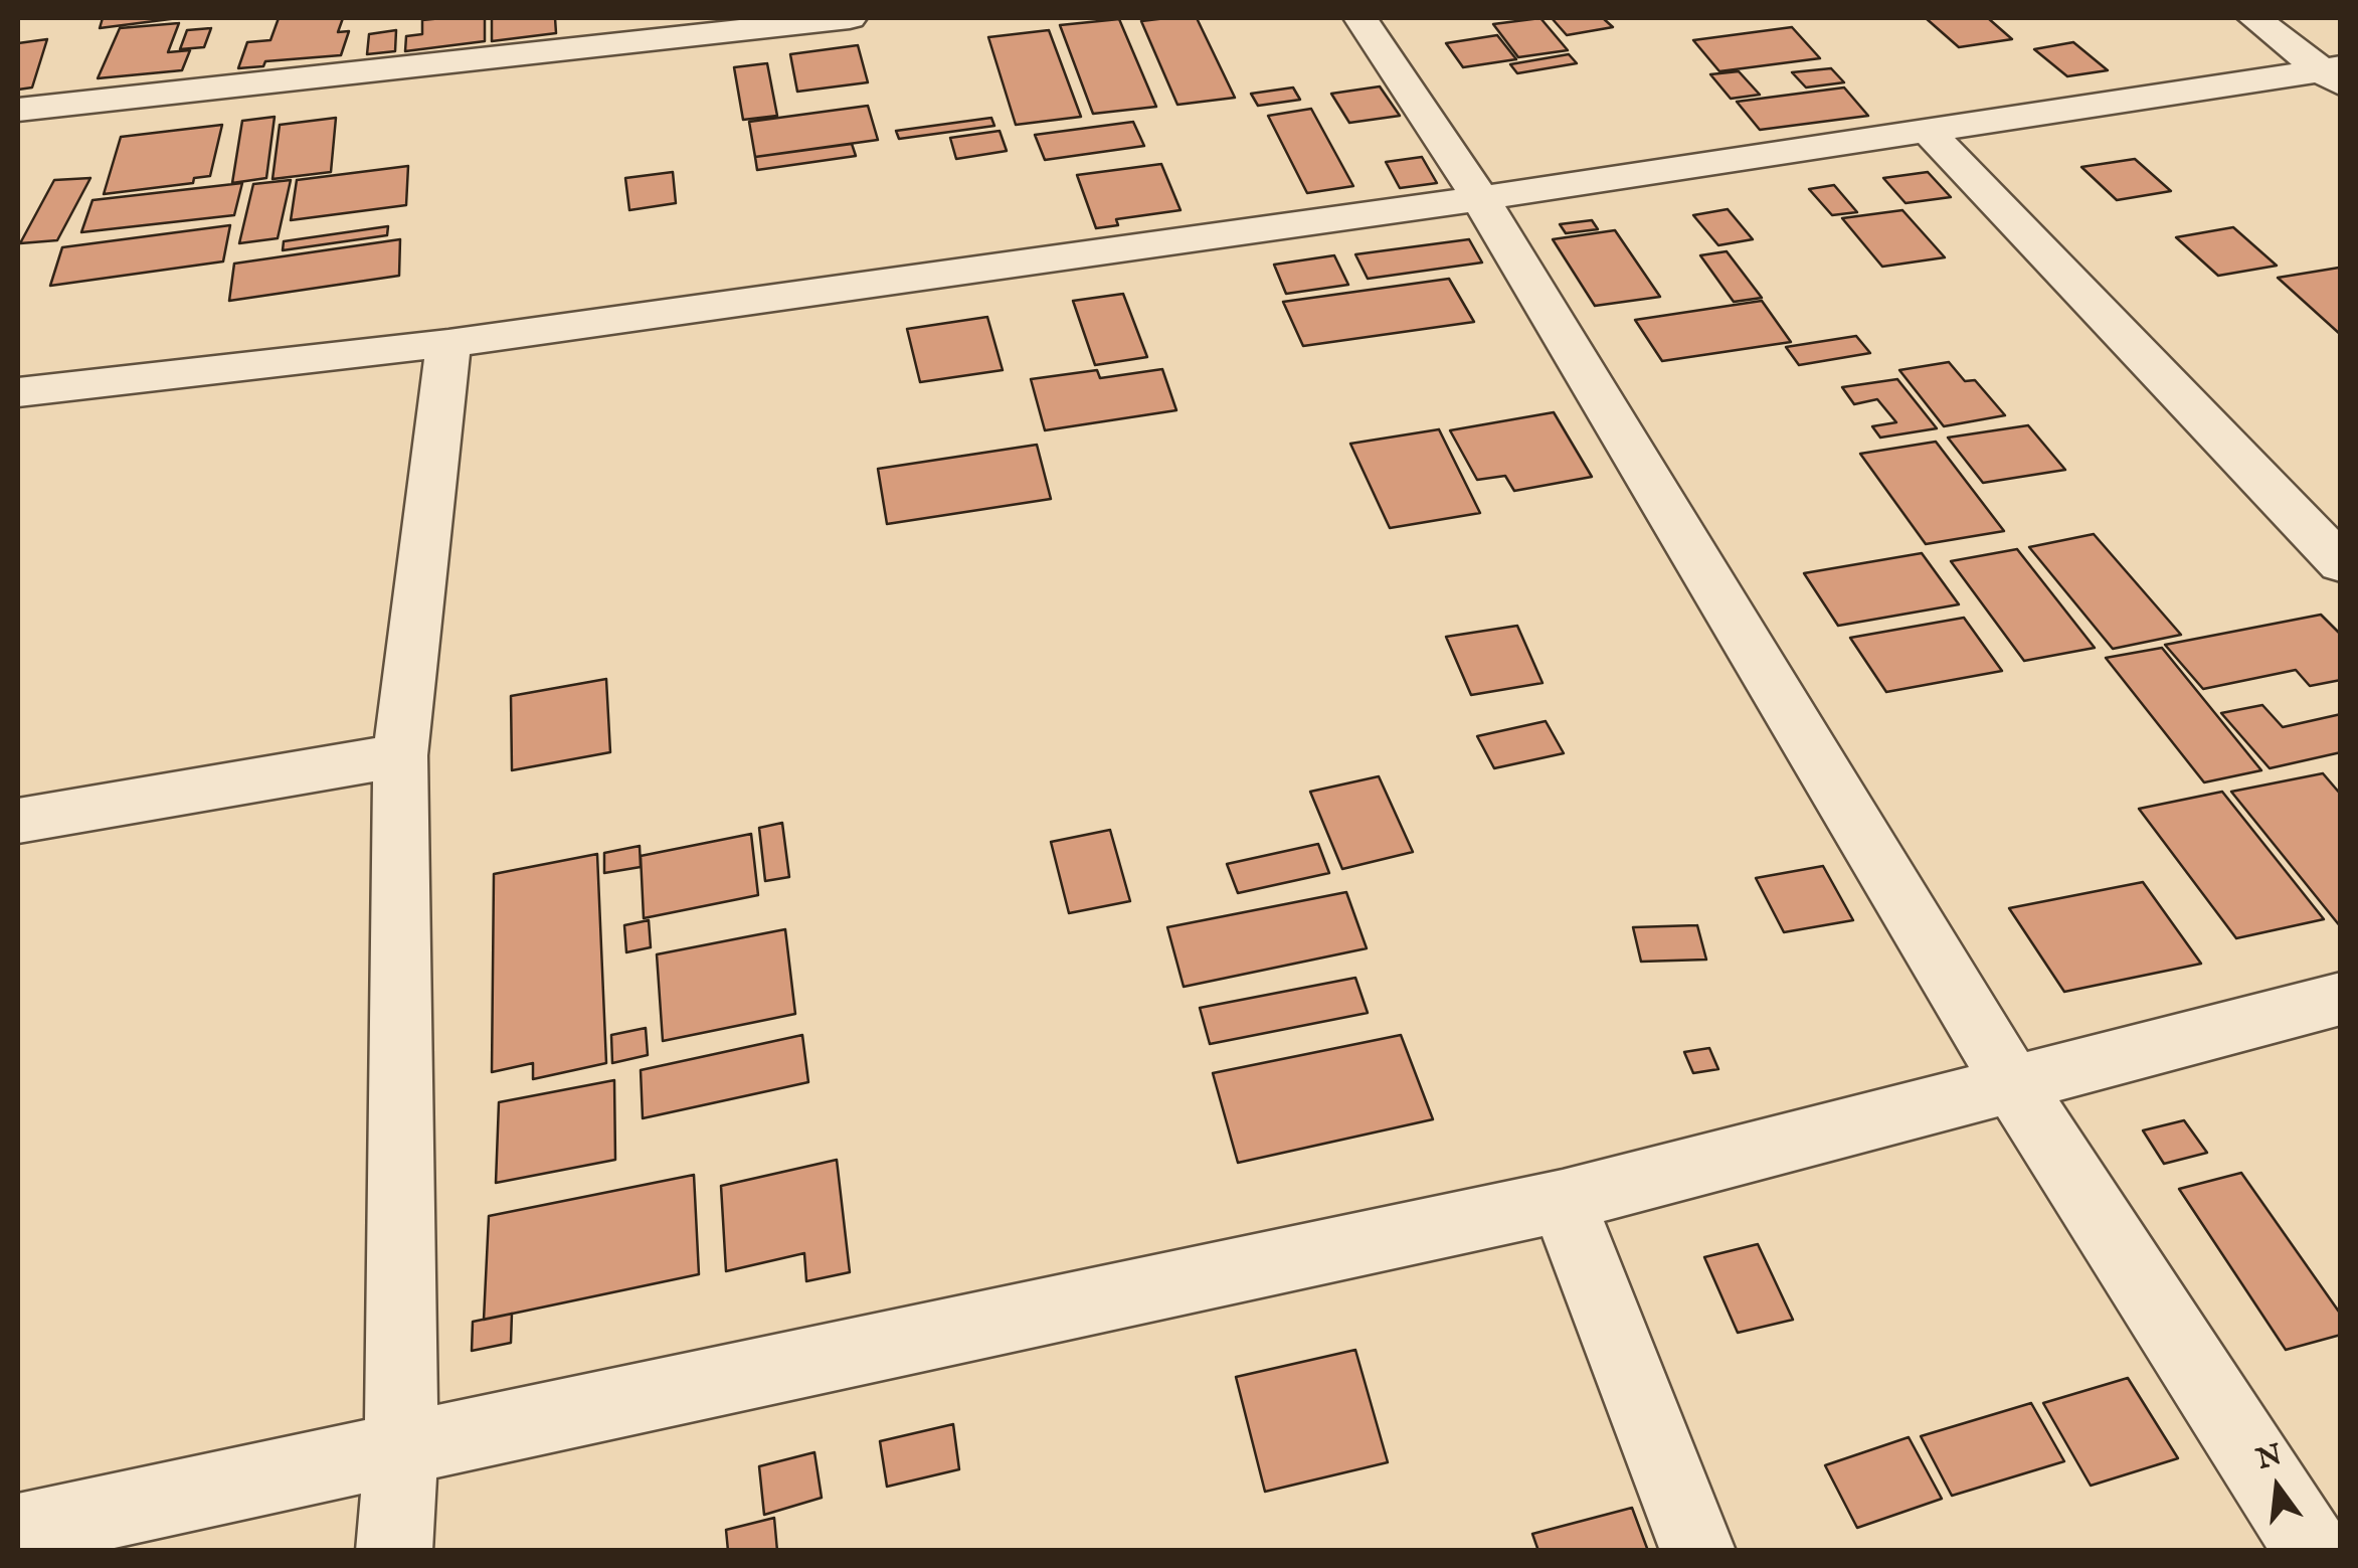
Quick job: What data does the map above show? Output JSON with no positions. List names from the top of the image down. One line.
{"north":"top"}
